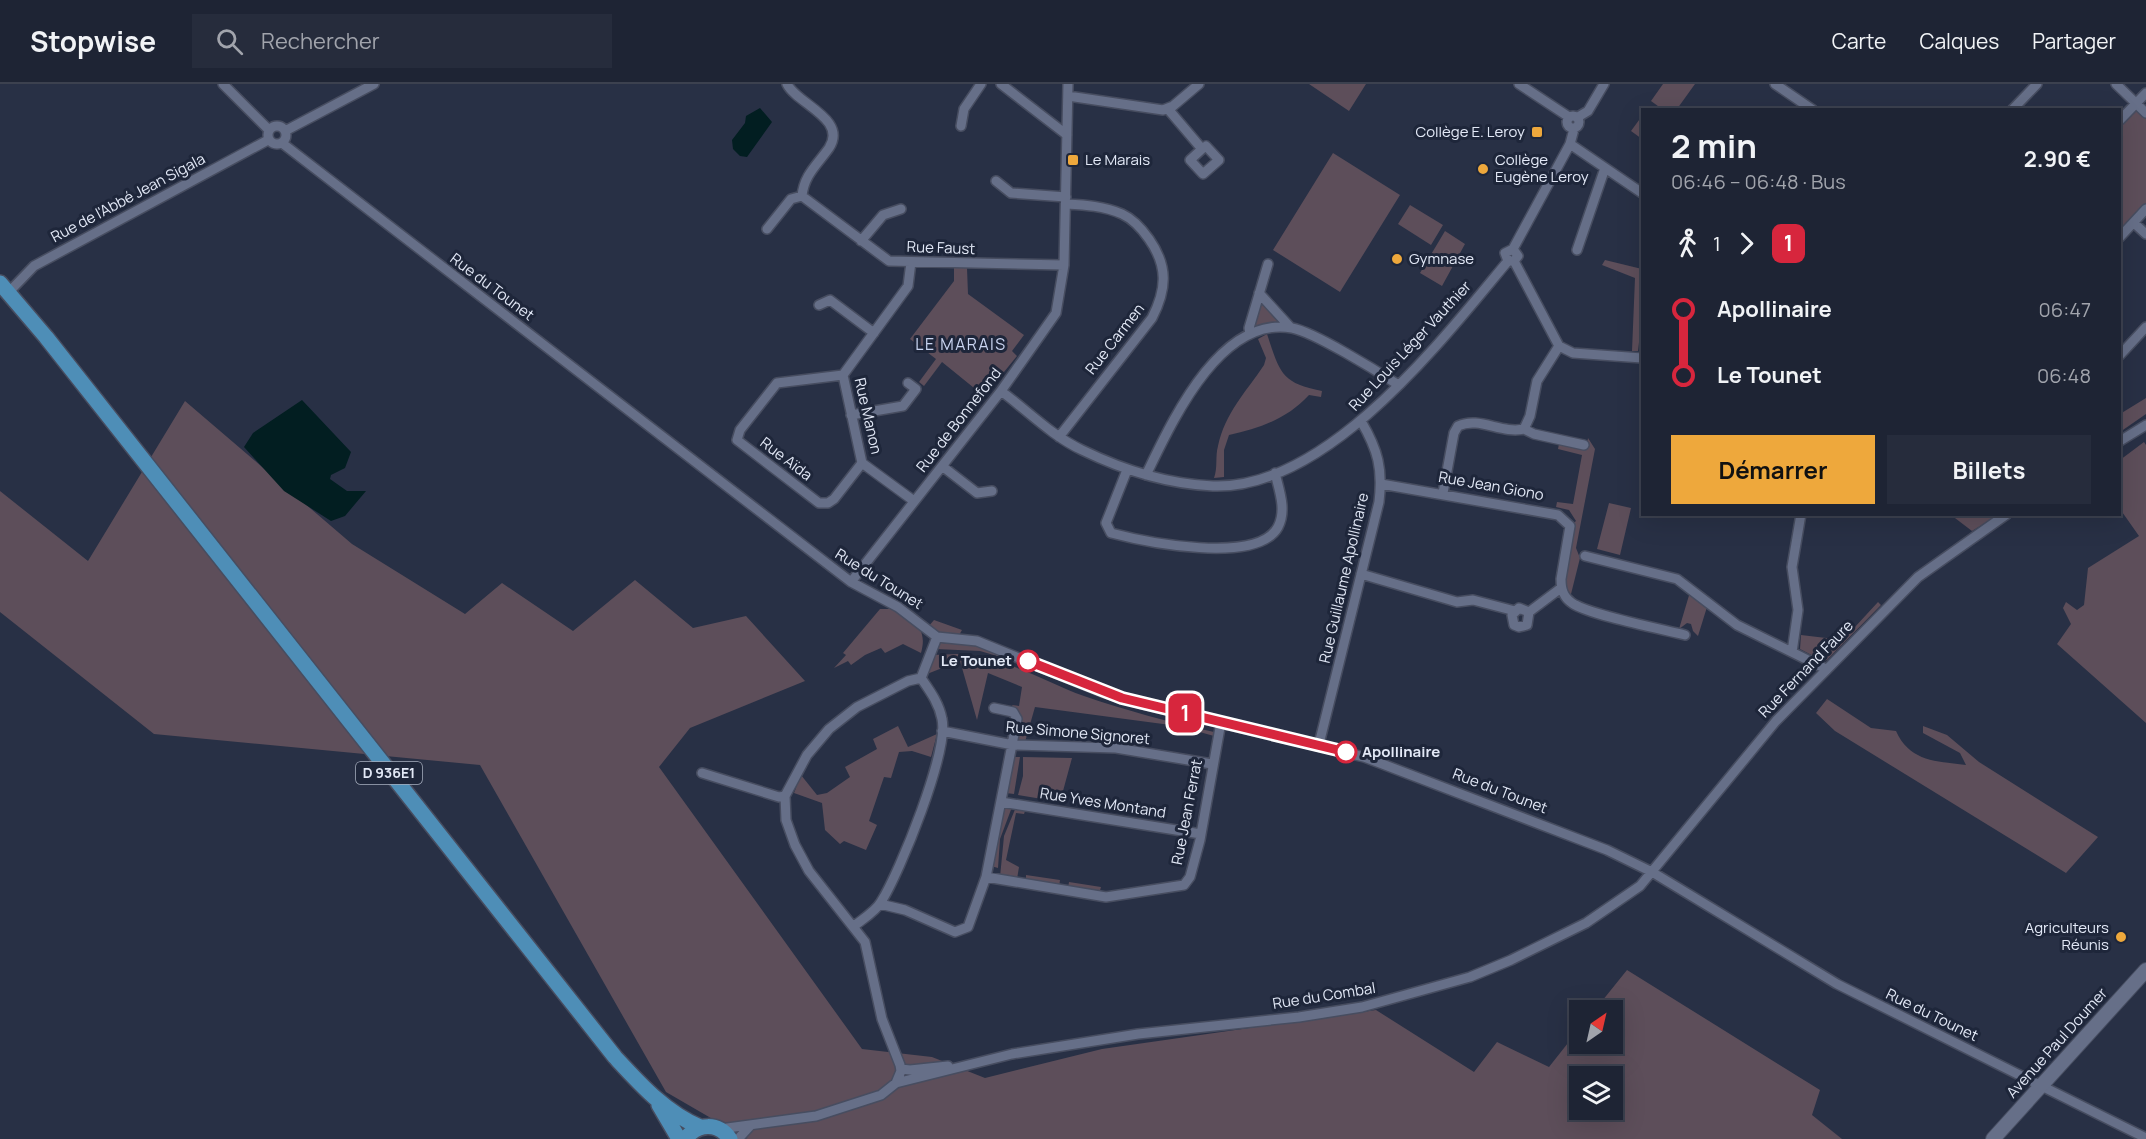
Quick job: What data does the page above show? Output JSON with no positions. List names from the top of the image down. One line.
{"streets":{"main road":["D 936E1","Avenue Paul Doumer"],"street":["Rue de l'Abbé Jean Sigala","Rue Faust","Rue du Tounet","Rue Carmen","Rue Louis Léger Vauthier","Rue Manon","Rue de Bonnefond","Rue Aïda","Rue Jean Giono","Rue Guillaume Apollinaire","Rue Fernand Faure","Rue Simone Signoret","Rue Yves Montand","Rue Jean Ferrat","Rue du Combal"]},"crossings":[["Rue de l'Abbé Jean Sigala","D 936E1"],["Rue Faust","Rue Manon"],["Rue Faust","Rue de Bonnefond"],["Rue du Tounet","Rue de Bonnefond"],["Rue du Tounet","Rue Guillaume Apollinaire"],["Rue du Tounet","Rue Fernand Faure"],["Rue du Tounet","Rue Jean Ferrat"],["Rue du Tounet","Rue du Combal"],["Rue du Tounet","Avenue Paul Doumer"],["Rue Carmen","Rue Louis Léger Vauthier"],["Rue Carmen","Rue de Bonnefond"],["Rue Louis Léger Vauthier","Rue de Bonnefond"],["Rue Louis Léger Vauthier","Rue Guillaume Apollinaire"],["Rue Manon","Rue de Bonnefond"],["Rue Manon","Rue Aïda"],["Rue Jean Giono","Rue Guillaume Apollinaire"],["Rue Fernand Faure","Rue du Combal"],["Rue Simone Signoret","Rue Jean Ferrat"],["Rue Yves Montand","Rue Jean Ferrat"]],"districts":["LE MARAIS"],"places":{"transit":["Collège E. Leroy","Le Marais"],"other":["Collège Eugène Leroy","Gymnase","Le Tounet","Apollinaire","Agriculteurs Réunis"]},"lines":["bus line 1"],"north":"top right","page":{"header":"Stopwise","search":"Rechercher","nav":["Carte","Calques","Partager"],"on_map":"1","heading":["2 min","06:46 – 06:48 · Bus","2.90 €"],"legs":["1","1"],"list":[{"name":"Apollinaire","value":"06:47"},{"name":"Le Tounet","value":"06:48"}],"buttons":["Démarrer","Billets"]}}
